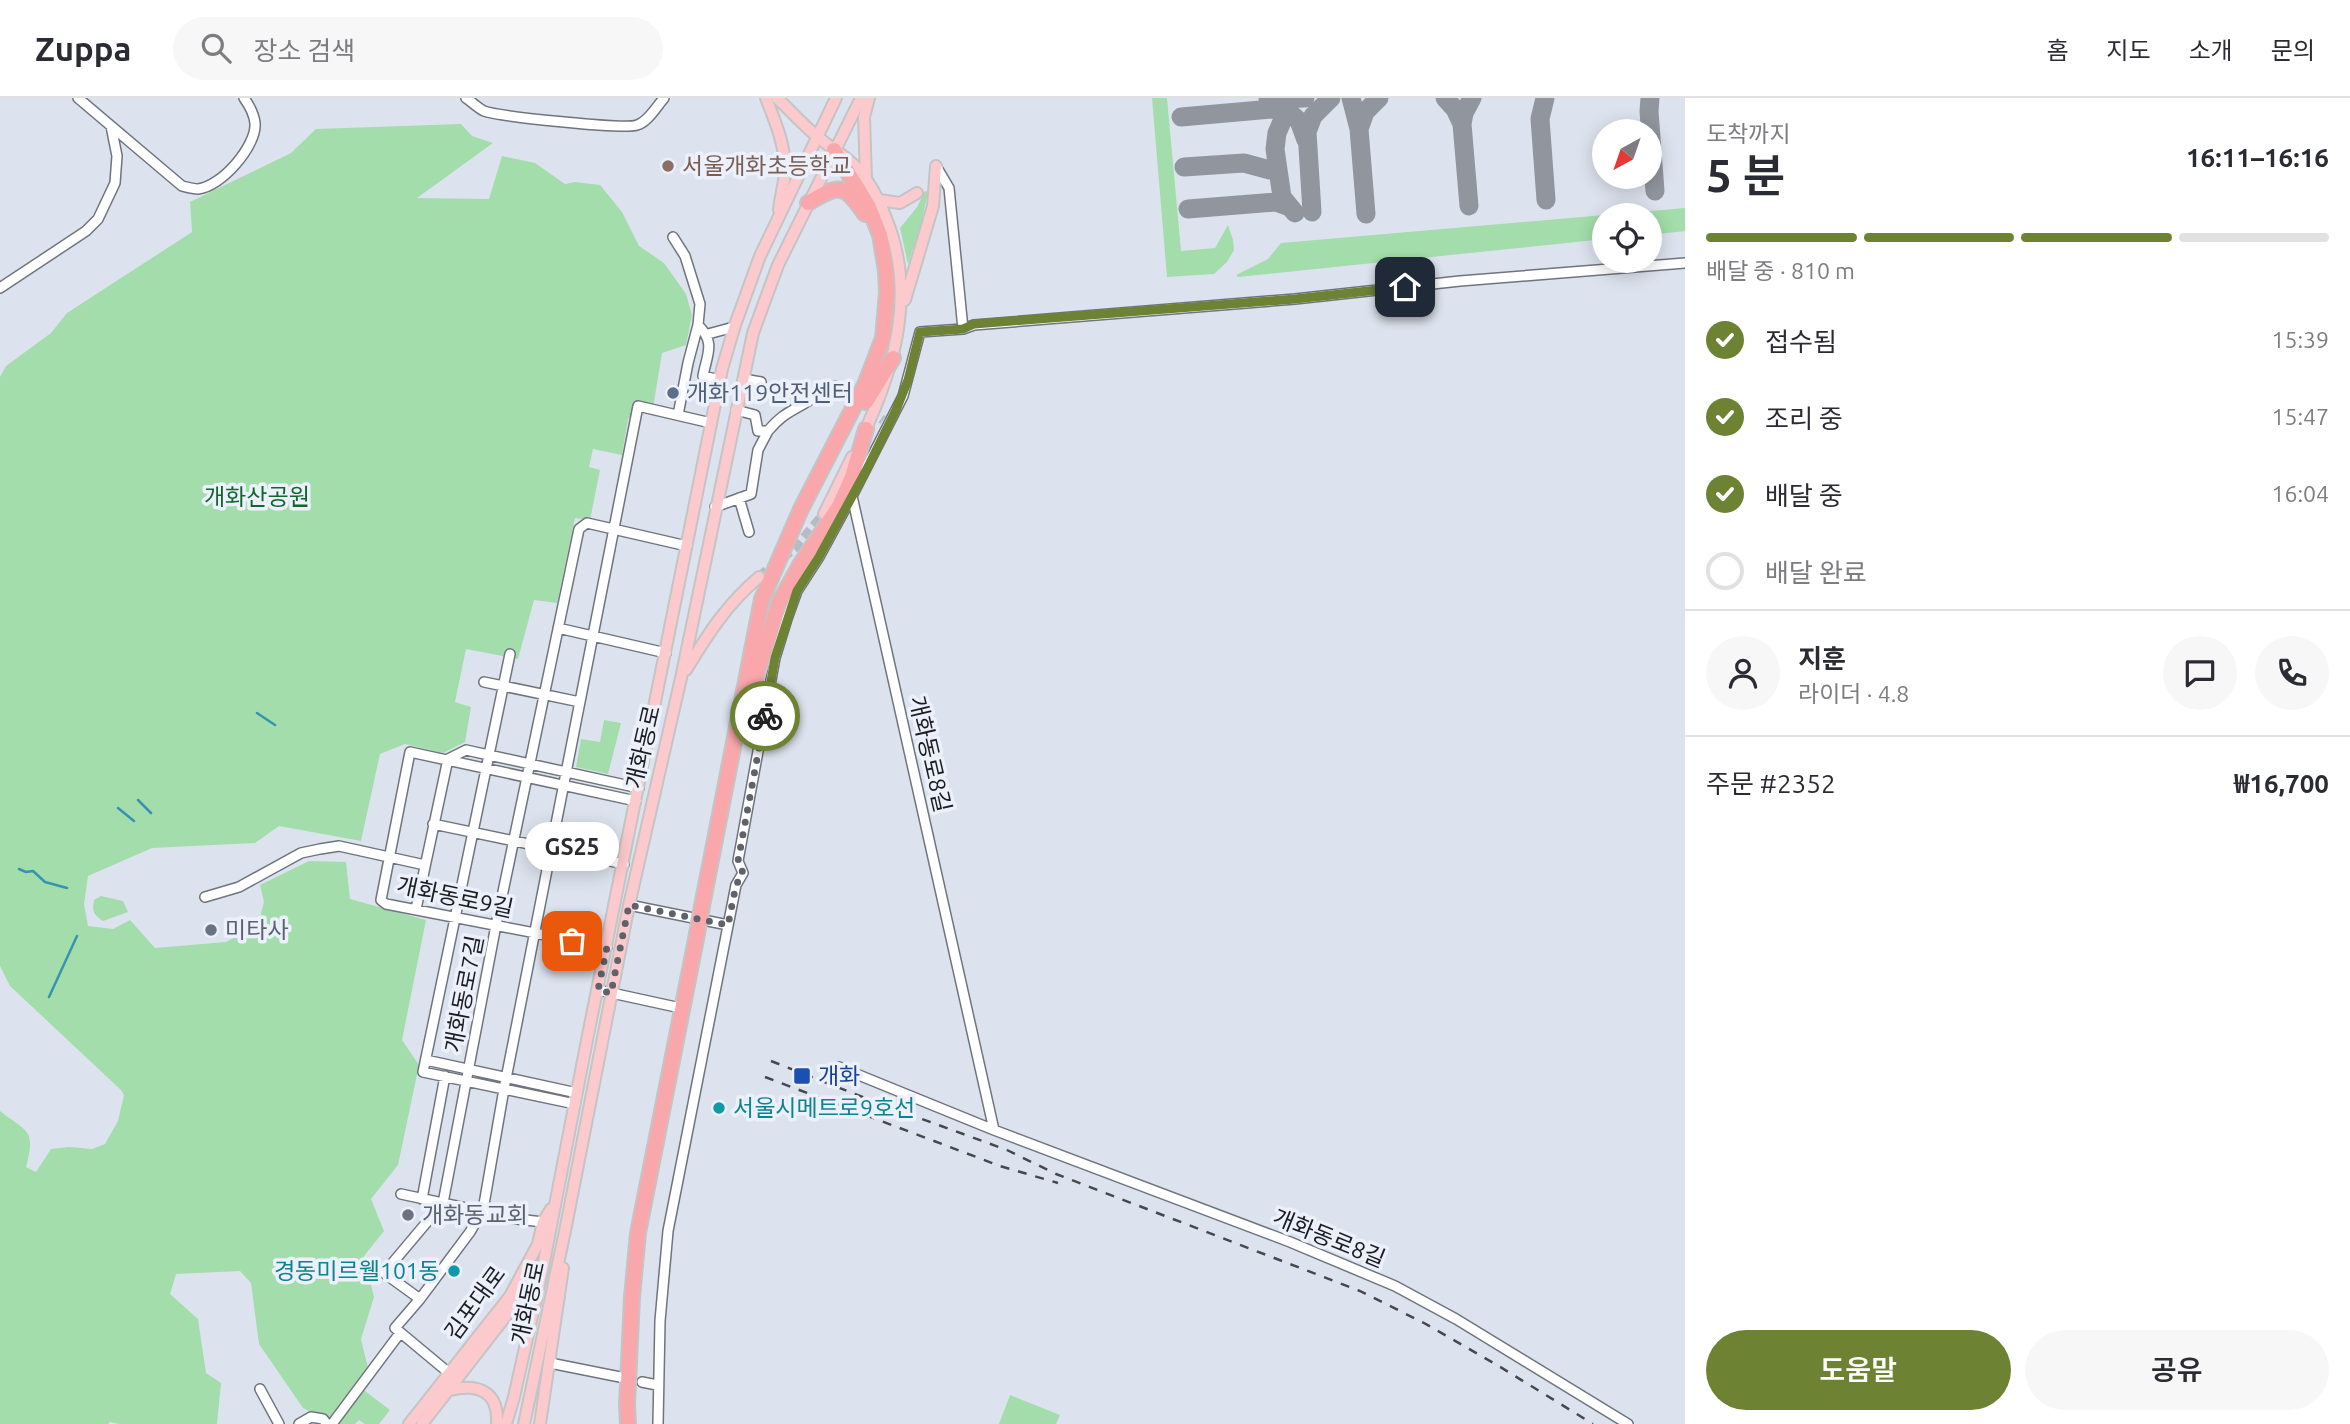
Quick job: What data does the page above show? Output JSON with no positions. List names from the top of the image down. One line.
{"streets":{"main road":["개화동로","김포대로"],"street":["개화동로8길","개화동로9길","개화동로7길"]},"crossings":[["개화동로","개화동로9길"],["개화동로","개화동로7길"],["개화동로","김포대로"],["개화동로9길","개화동로7길"]],"parks":["개화산공원"],"places":{"other":["서울개화초등학교","개화119안전센터","미타사","GS25","서울시메트로9호선","개화동교회","경동미르웰101동"],"transit":["개화"]},"north":"bottom left","page":{"header":"Zuppa","search":"장소 검색","nav":["홈","지도","소개","문의"],"heading":["5 분","도착까지","16:11–16:16"],"panel":["지훈","라이더 · 4.8","주문 #2352","₩16,700"],"bar":"배달 중 · 810 m","list":[["접수됨","15:39"],["조리 중","15:47"],["배달 중","16:04"],"배달 완료"],"bubble":"GS25","buttons":["도움말","공유"]}}
